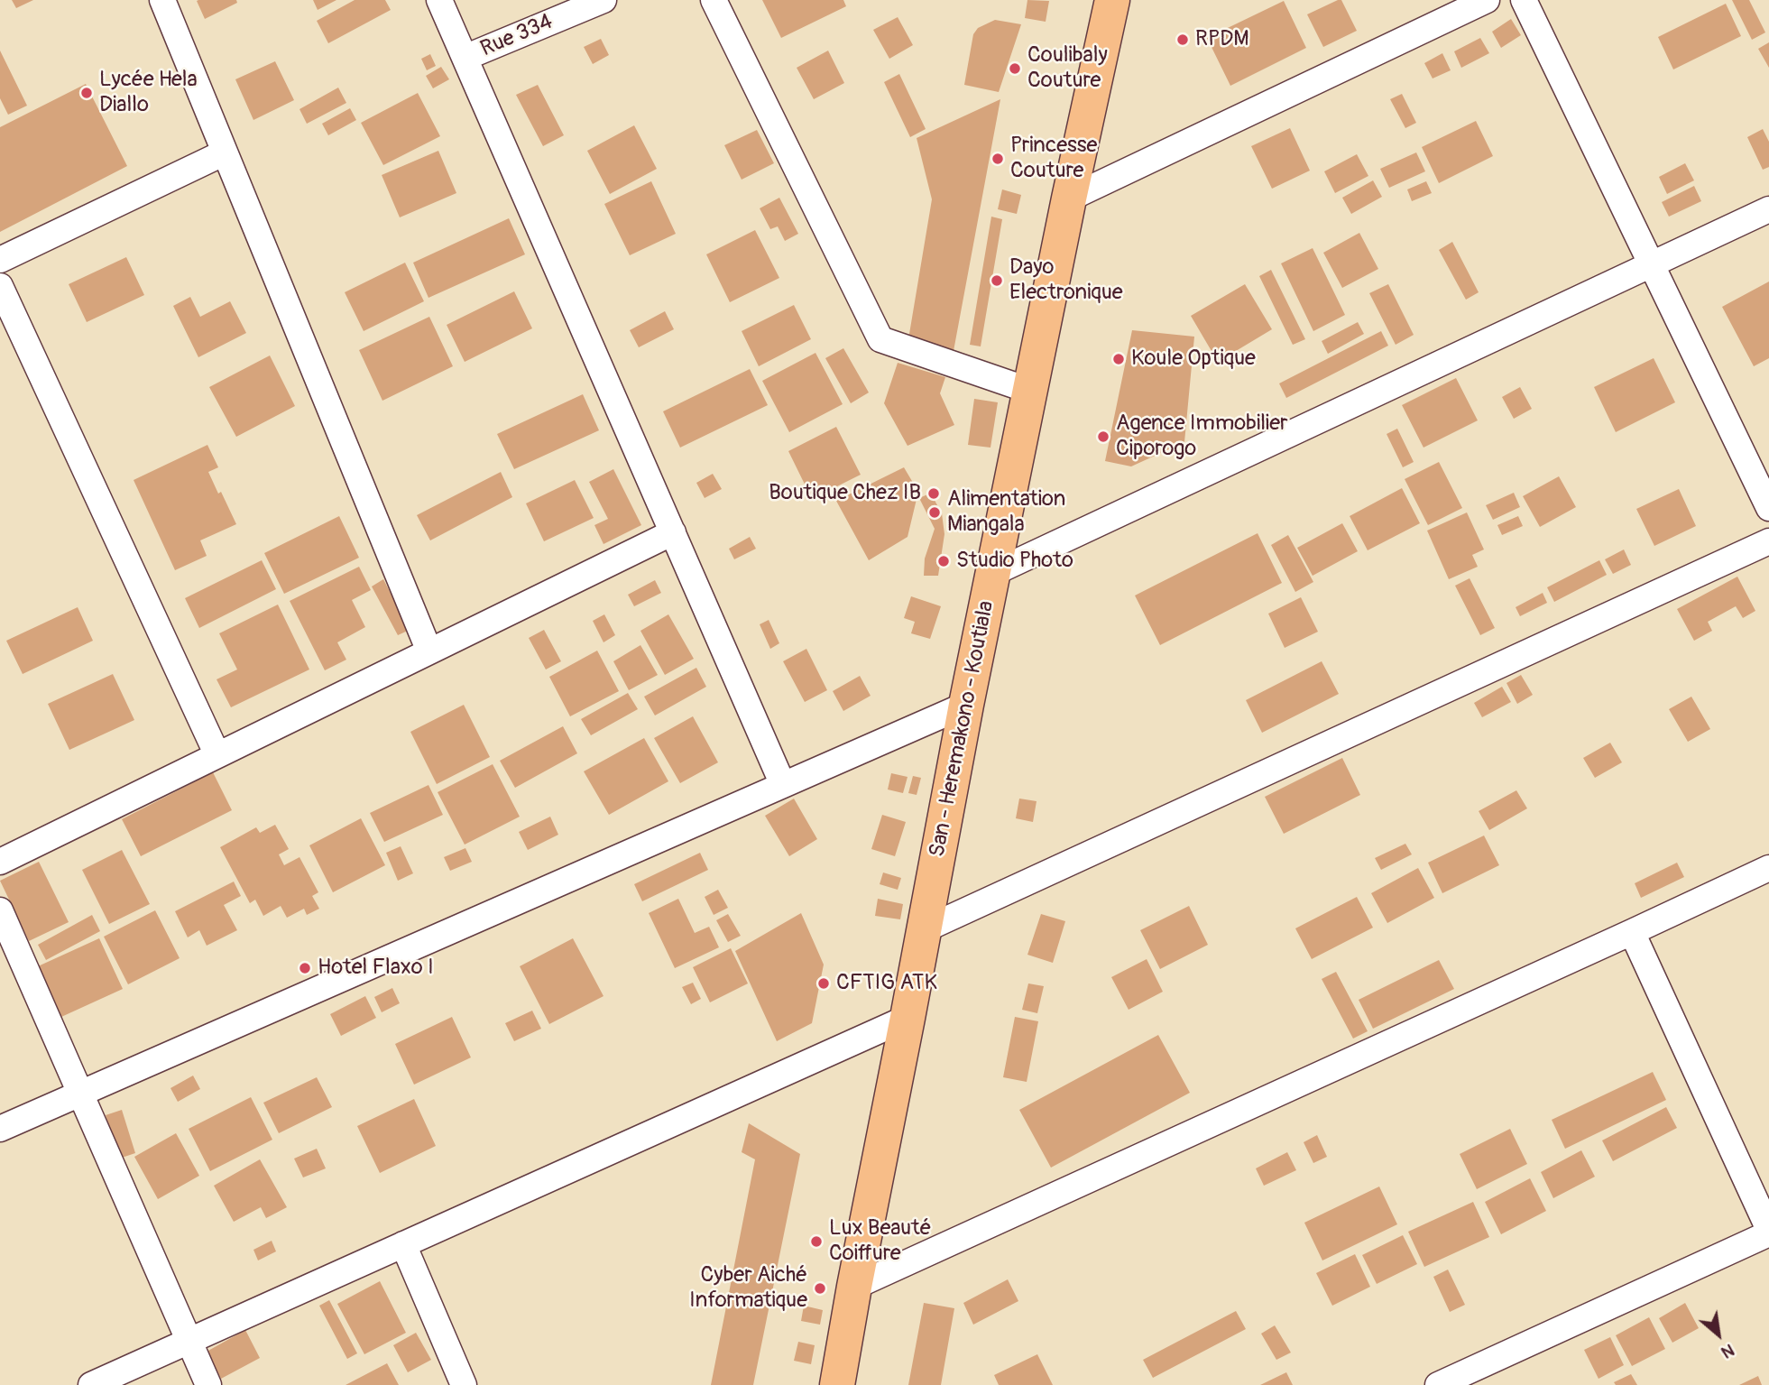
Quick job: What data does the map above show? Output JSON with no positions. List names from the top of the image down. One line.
{"streets":{"main road":["San - Heremakono - Koutiala"],"street":["Rue 334"]},"places":["RPDM","Coulibaly Couture","Lycée Hela Diallo","Princesse Couture","Dayo Electronique","Koule Optique","Agence Immobilier Ciporogo","Boutique Chez IB","Alimentation Miangala","Studio Photo","Hotel Flaxo I","CFTIG ATK","Lux Beauté Coiffure","Cyber Aiché Informatique"],"north":"bottom right"}
